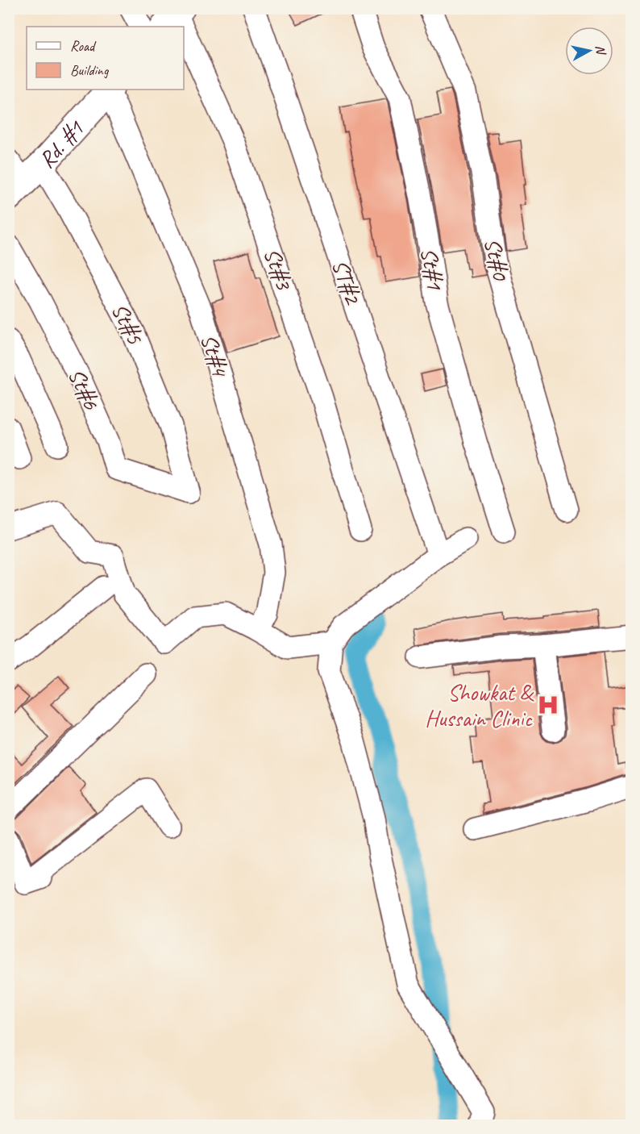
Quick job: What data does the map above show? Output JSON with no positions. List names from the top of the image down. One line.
{"streets":{"main road":["Rd. #1"],"street":["St#0","St#3","St#1","ST#2","St#5","St#4","St#6"]},"crossings":[["Rd. #1","St#5"],["St#5","St#6"]],"places":{"hospital":["Showkat & Hussain Clinic"]},"legend":["Road","Building"],"north":"right"}
